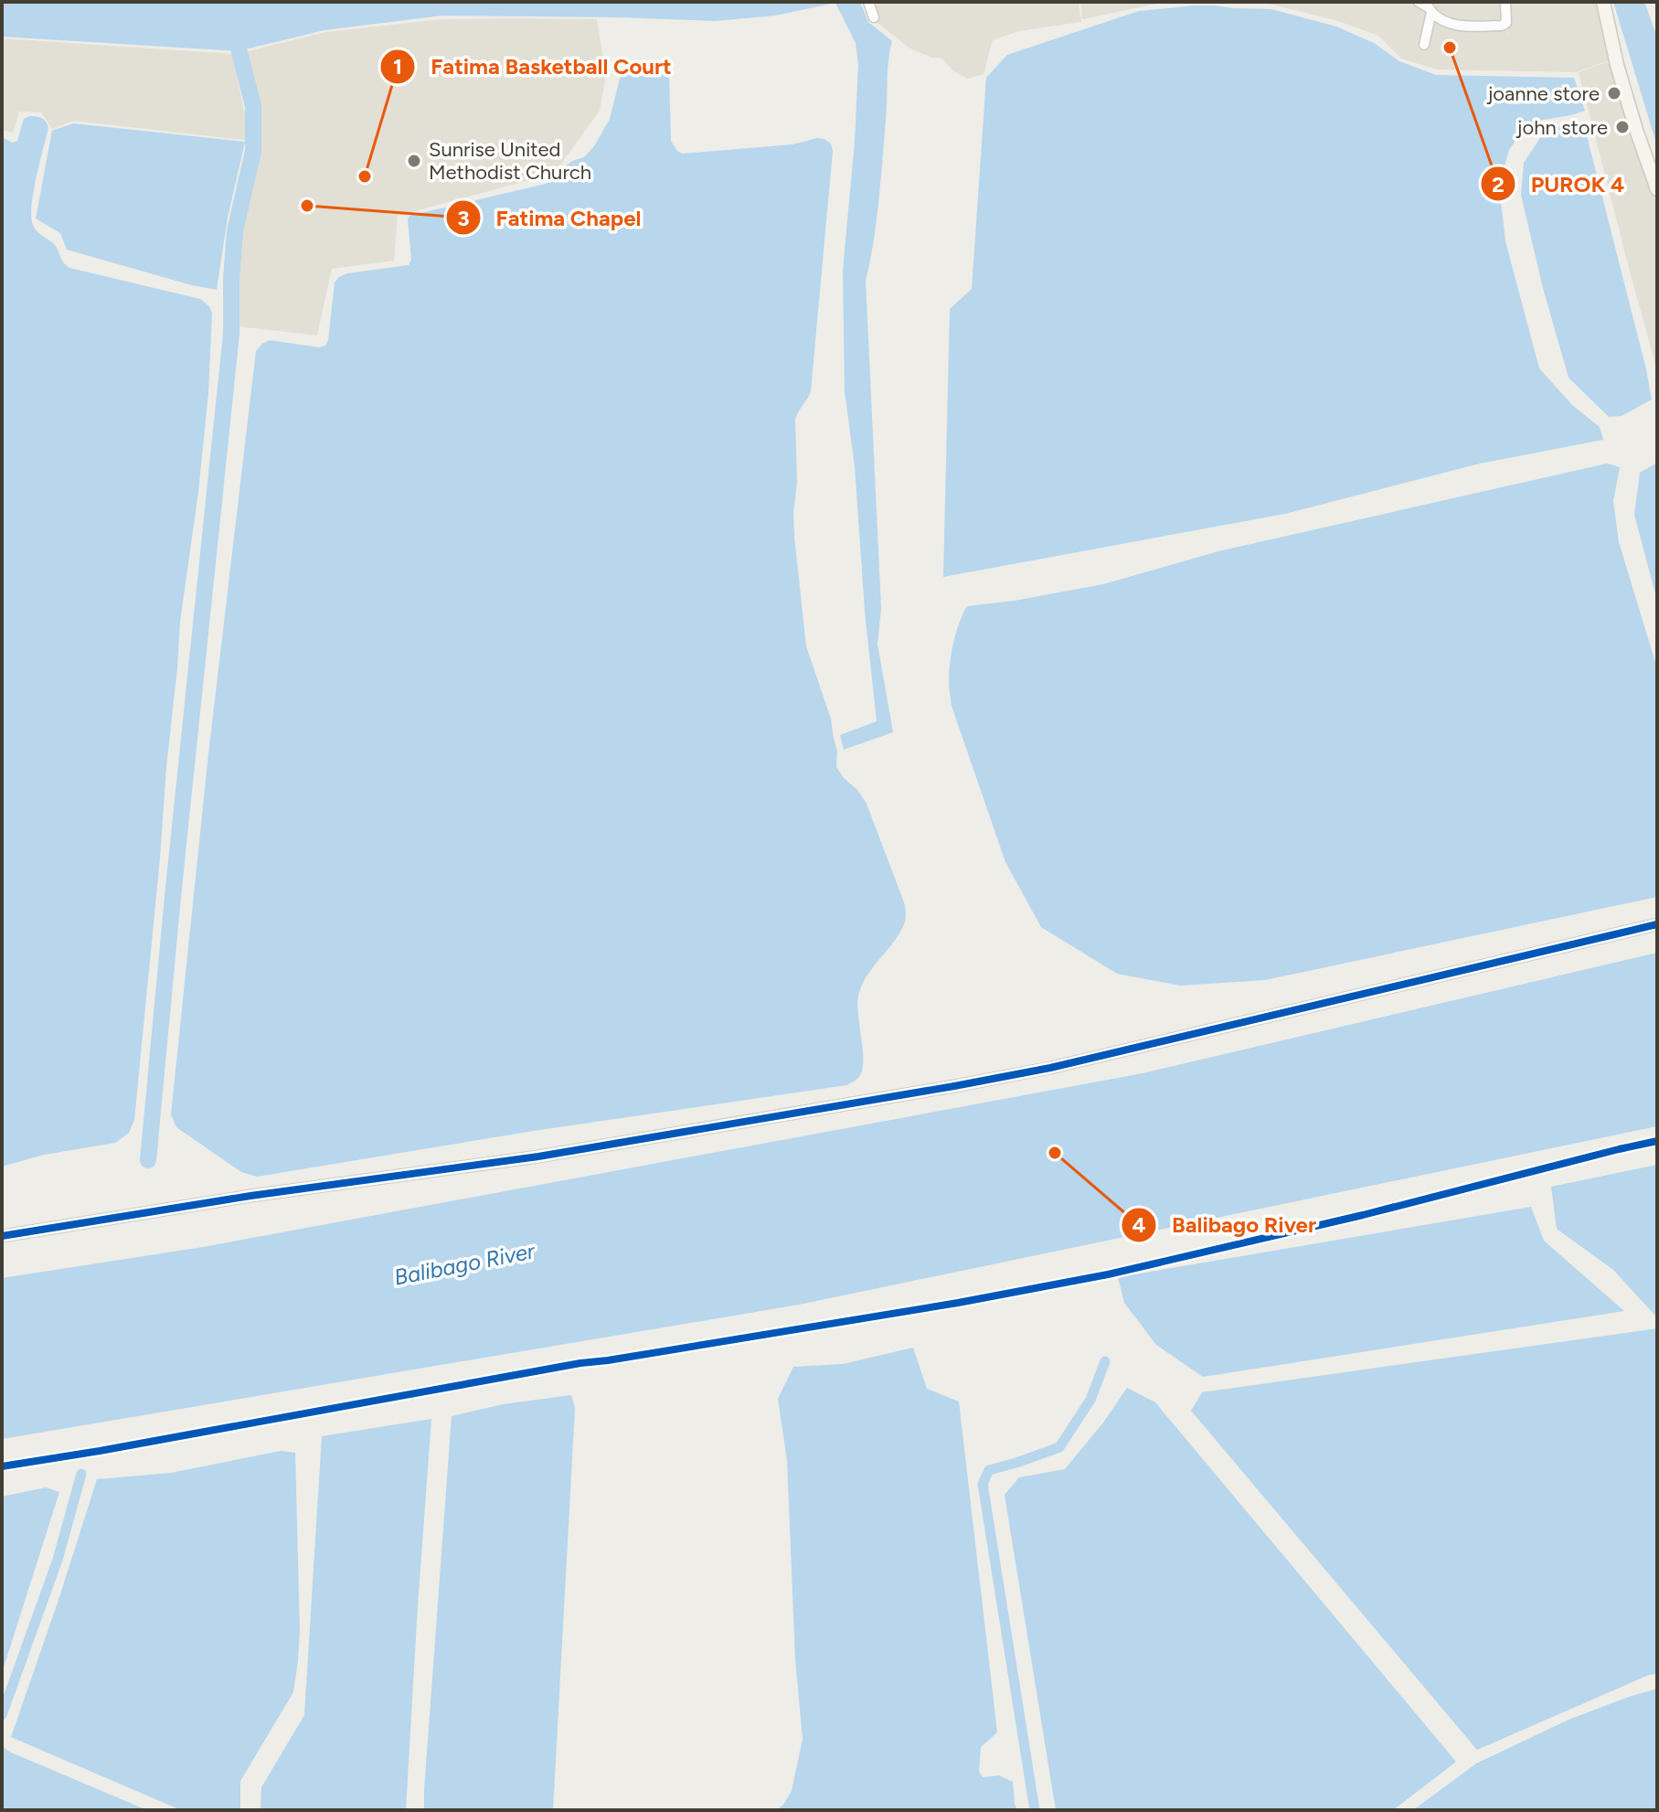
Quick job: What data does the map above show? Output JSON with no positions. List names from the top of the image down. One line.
{"water":["Balibago River"],"places":["PUROK 4","joanne store","john store","Sunrise United Methodist Church","Fatima Basketball Court","Fatima Chapel","Balibago River"]}
